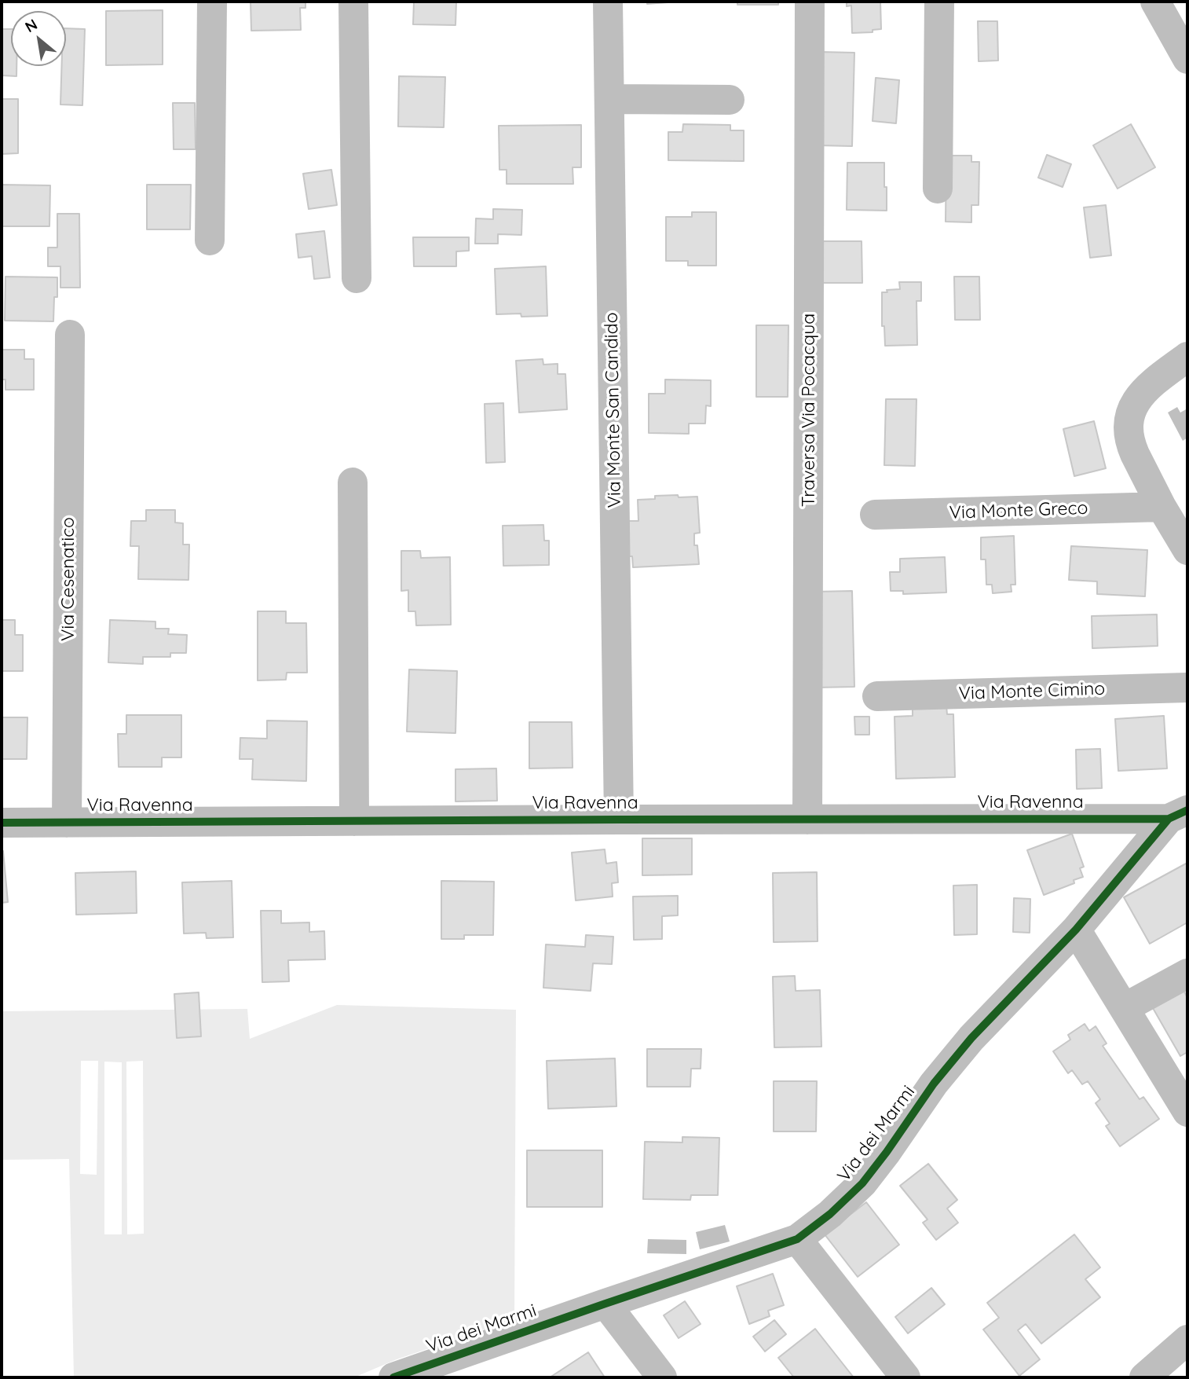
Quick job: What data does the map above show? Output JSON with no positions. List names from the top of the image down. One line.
{"streets":{"street":["Via Monte San Candido","Traversa Via Pocacqua","Via Monte Greco","Via Cesenatico","Via Monte Cimino","Via Ravenna","Via dei Marmi"]},"crossings":[["Via Monte San Candido","Via Ravenna"],["Traversa Via Pocacqua","Via Ravenna"],["Via Cesenatico","Via Ravenna"],["Via Ravenna","Via dei Marmi"]],"north":"top left"}
